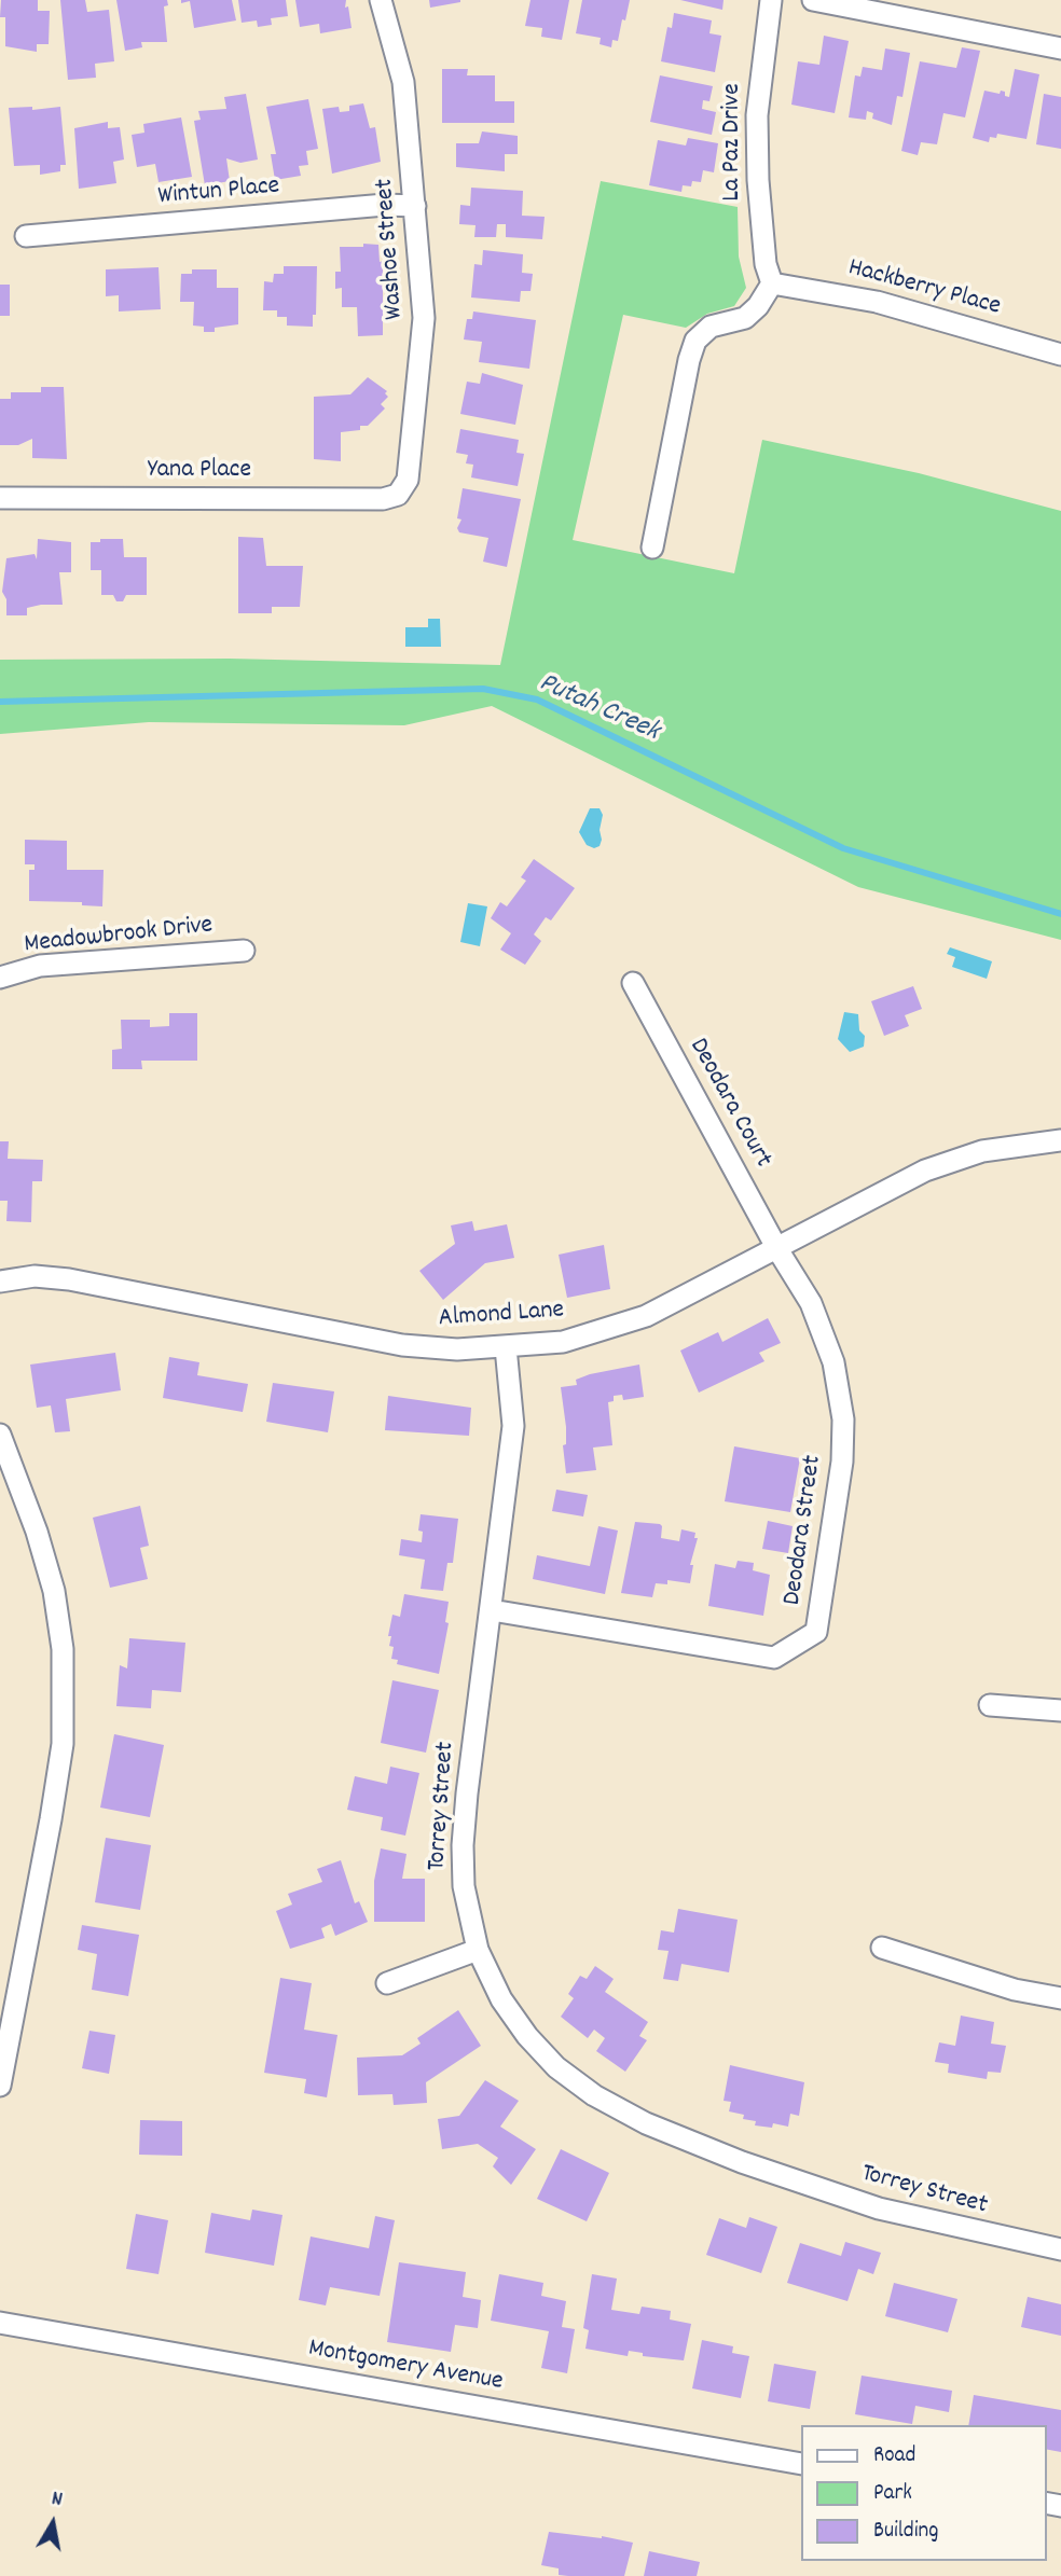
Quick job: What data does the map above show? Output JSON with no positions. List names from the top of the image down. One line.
{"streets":{"street":["La Paz Drive","Wintun Place","Washoe Street","Hackberry Place","Yana Place","Meadowbrook Drive","Deodara Court","Almond Lane","Deodara Street","Torrey Street","Montgomery Avenue"]},"crossings":[["La Paz Drive","Hackberry Place"],["Wintun Place","Washoe Street"],["Washoe Street","Yana Place"],["Deodara Court","Almond Lane"],["Deodara Court","Deodara Street"],["Almond Lane","Deodara Street"],["Almond Lane","Torrey Street"],["Deodara Street","Torrey Street"]],"water":["Putah Creek"],"legend":["Road","Park","Building"],"north":"top"}
